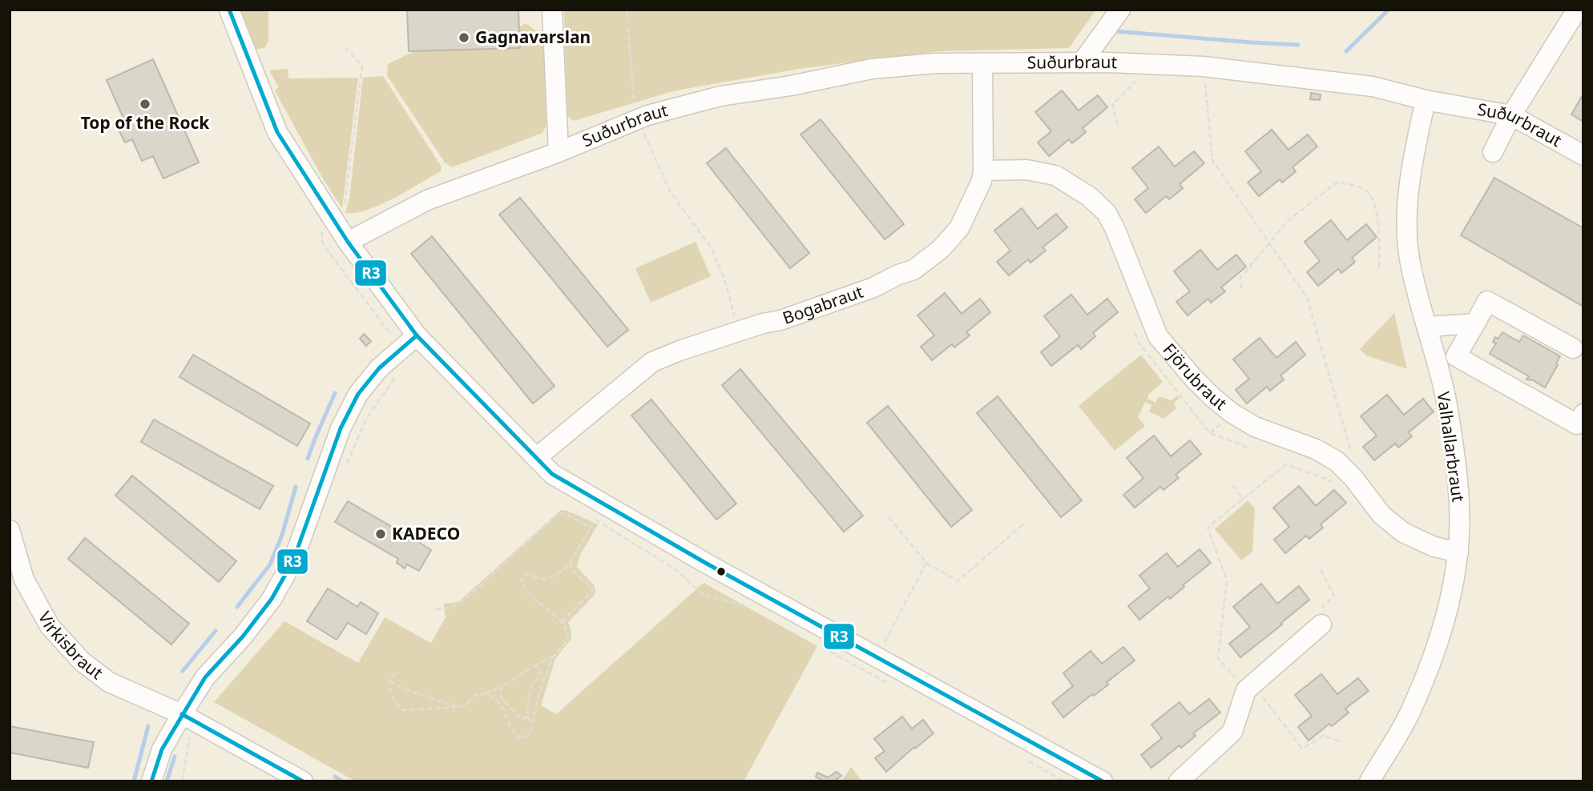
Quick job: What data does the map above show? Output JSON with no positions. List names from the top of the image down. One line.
{"streets":{"street":["Suðurbraut","Bogabraut","Fjörubraut","Valhallarbraut","Virkisbraut"]},"crossings":[["Suðurbraut","Bogabraut"],["Suðurbraut","Valhallarbraut"],["Bogabraut","Fjörubraut"],["Fjörubraut","Valhallarbraut"]],"places":["Gagnavarslan","Top of the Rock","KADECO"],"lines":["transit line R3"]}
